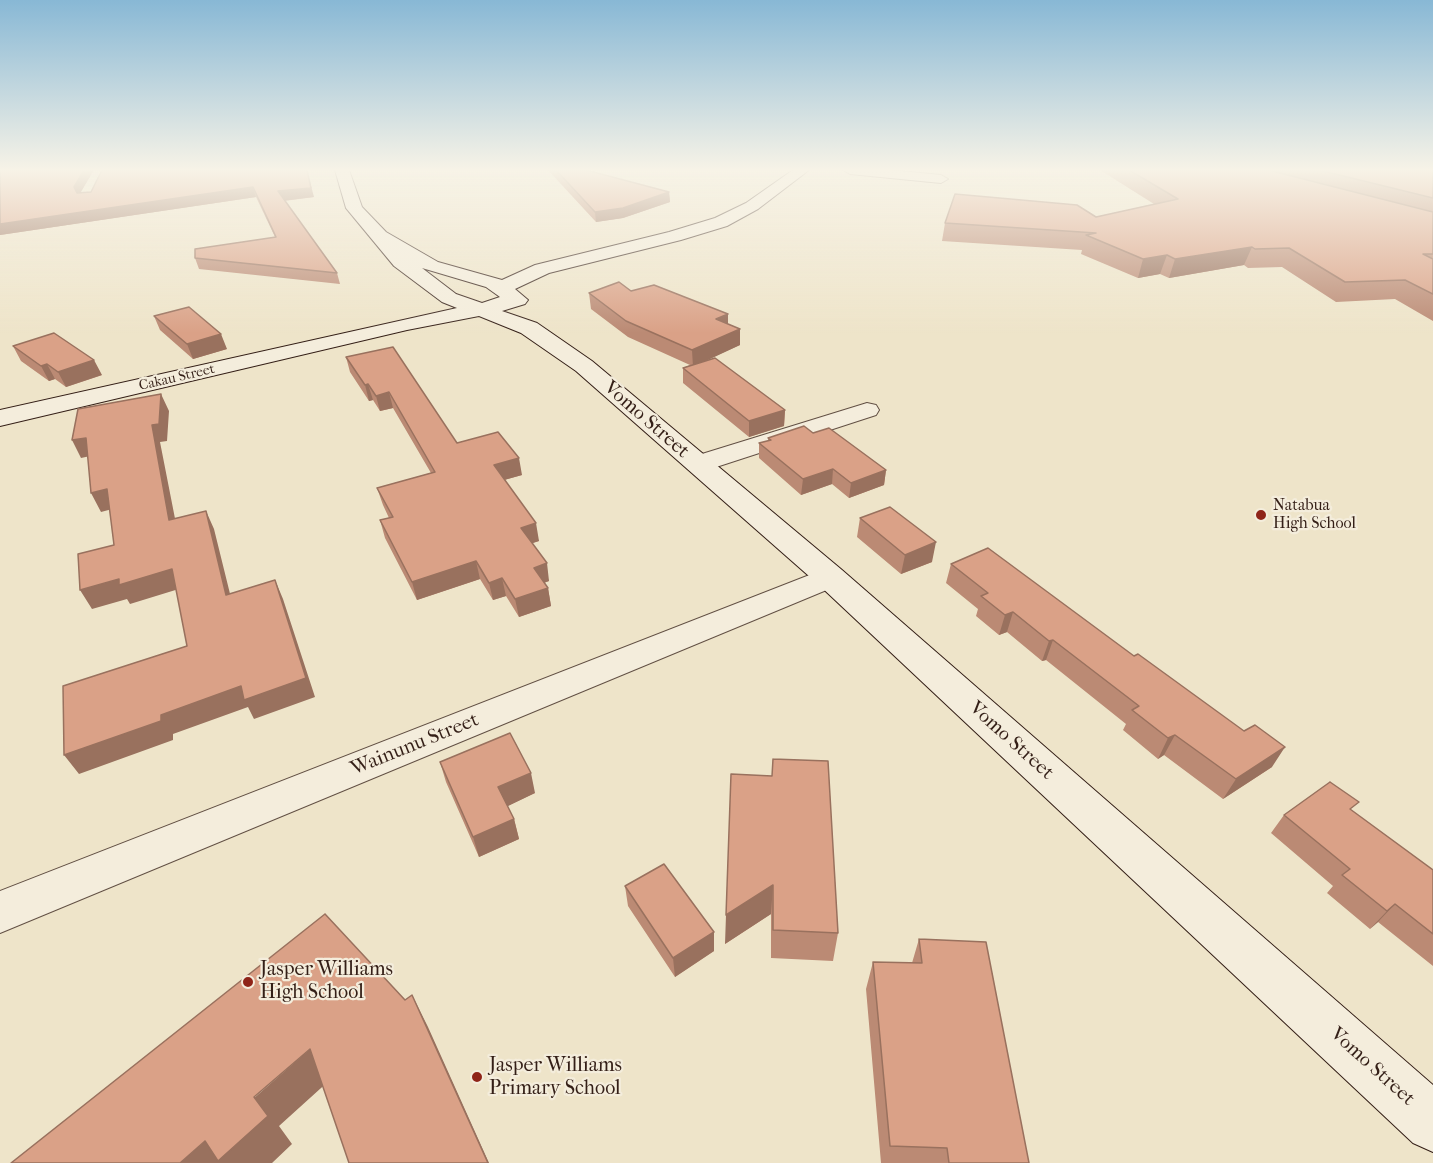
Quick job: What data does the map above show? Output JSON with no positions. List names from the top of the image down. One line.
{"streets":{"main road":["Cakau Street","Vomo Street"],"street":["Wainunu Street"]},"crossings":[["Cakau Street","Vomo Street"],["Vomo Street","Wainunu Street"]],"places":["Natabua High School","Jasper Williams High School","Jasper Williams Primary School"]}
